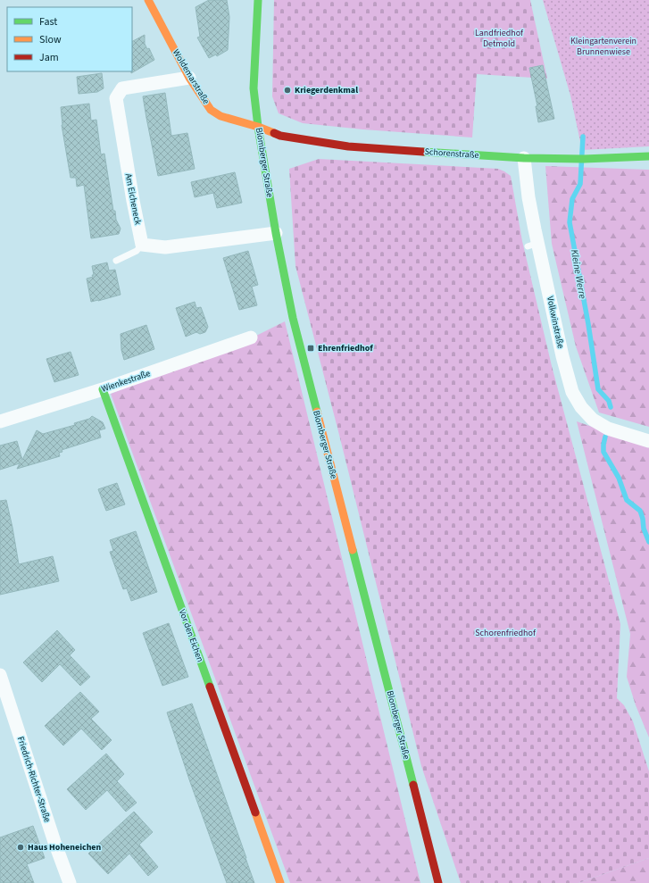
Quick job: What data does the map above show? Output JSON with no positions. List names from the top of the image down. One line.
{"streets":{"street":["Woldemarstraße","Schorenstraße","Blomberger Straße","Am Eicheneck","Volkwinstraße","Wienkestraße","Vor den Eichen","Friedrich-Richter-Straße"]},"crossings":[["Woldemarstraße","Schorenstraße"],["Woldemarstraße","Blomberger Straße"],["Woldemarstraße","Am Eicheneck"],["Schorenstraße","Blomberger Straße"],["Schorenstraße","Volkwinstraße"],["Wienkestraße","Vor den Eichen"]],"water":["Kleine Werre"],"parks":["Landfriedhof Detmold","Kleingartenverein Brunnenwiese","Schorenfriedhof"],"places":{"other":["Kriegerdenkmal","Haus Hoheneichen"],"transit":["Ehrenfriedhof"]},"legend":["Fast","Slow","Jam"]}
